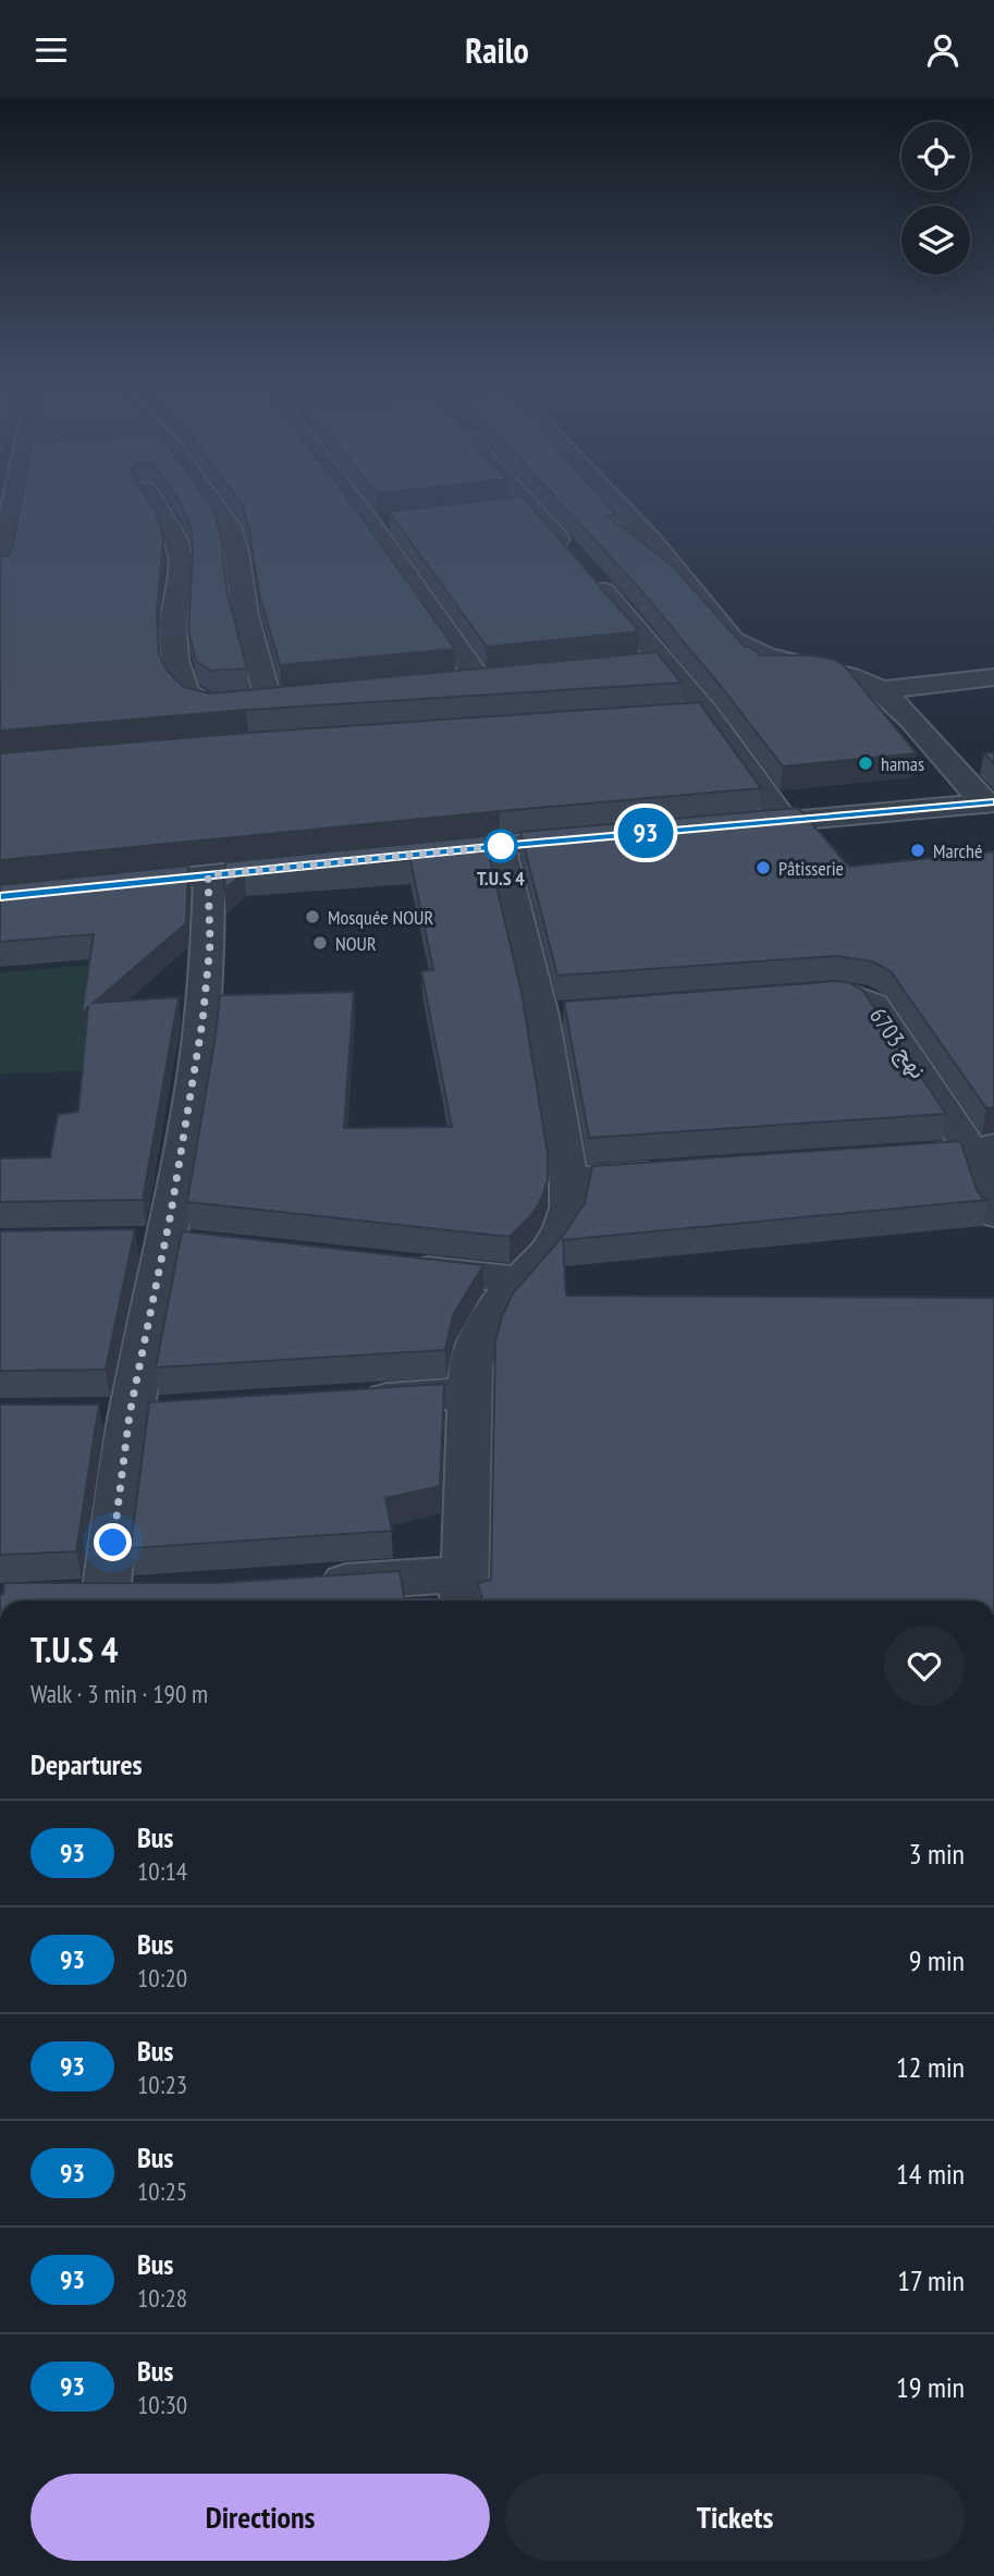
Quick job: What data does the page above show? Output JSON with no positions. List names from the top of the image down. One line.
{"streets":{"street":["نهج 6703"]},"places":["hamas","T.U.S 4","Marché","Pâtisserie","Mosquée NOUR","NOUR"],"lines":["bus line 93"],"page":{"header":"Railo","on_map":"93","heading":[["T.U.S 4","Walk · 3 min · 190 m"],"Departures"],"list":[{"mark":"93","name":"Bus","note":"10:14","value":"3 min"},{"mark":"93","name":"Bus","note":"10:20","value":"9 min"},{"mark":"93","name":"Bus","note":"10:23","value":"12 min"},{"mark":"93","name":"Bus","note":"10:25","value":"14 min"},{"mark":"93","name":"Bus","note":"10:28","value":"17 min"},{"mark":"93","name":"Bus","note":"10:30","value":"19 min"}],"buttons":["Directions","Tickets"]}}
